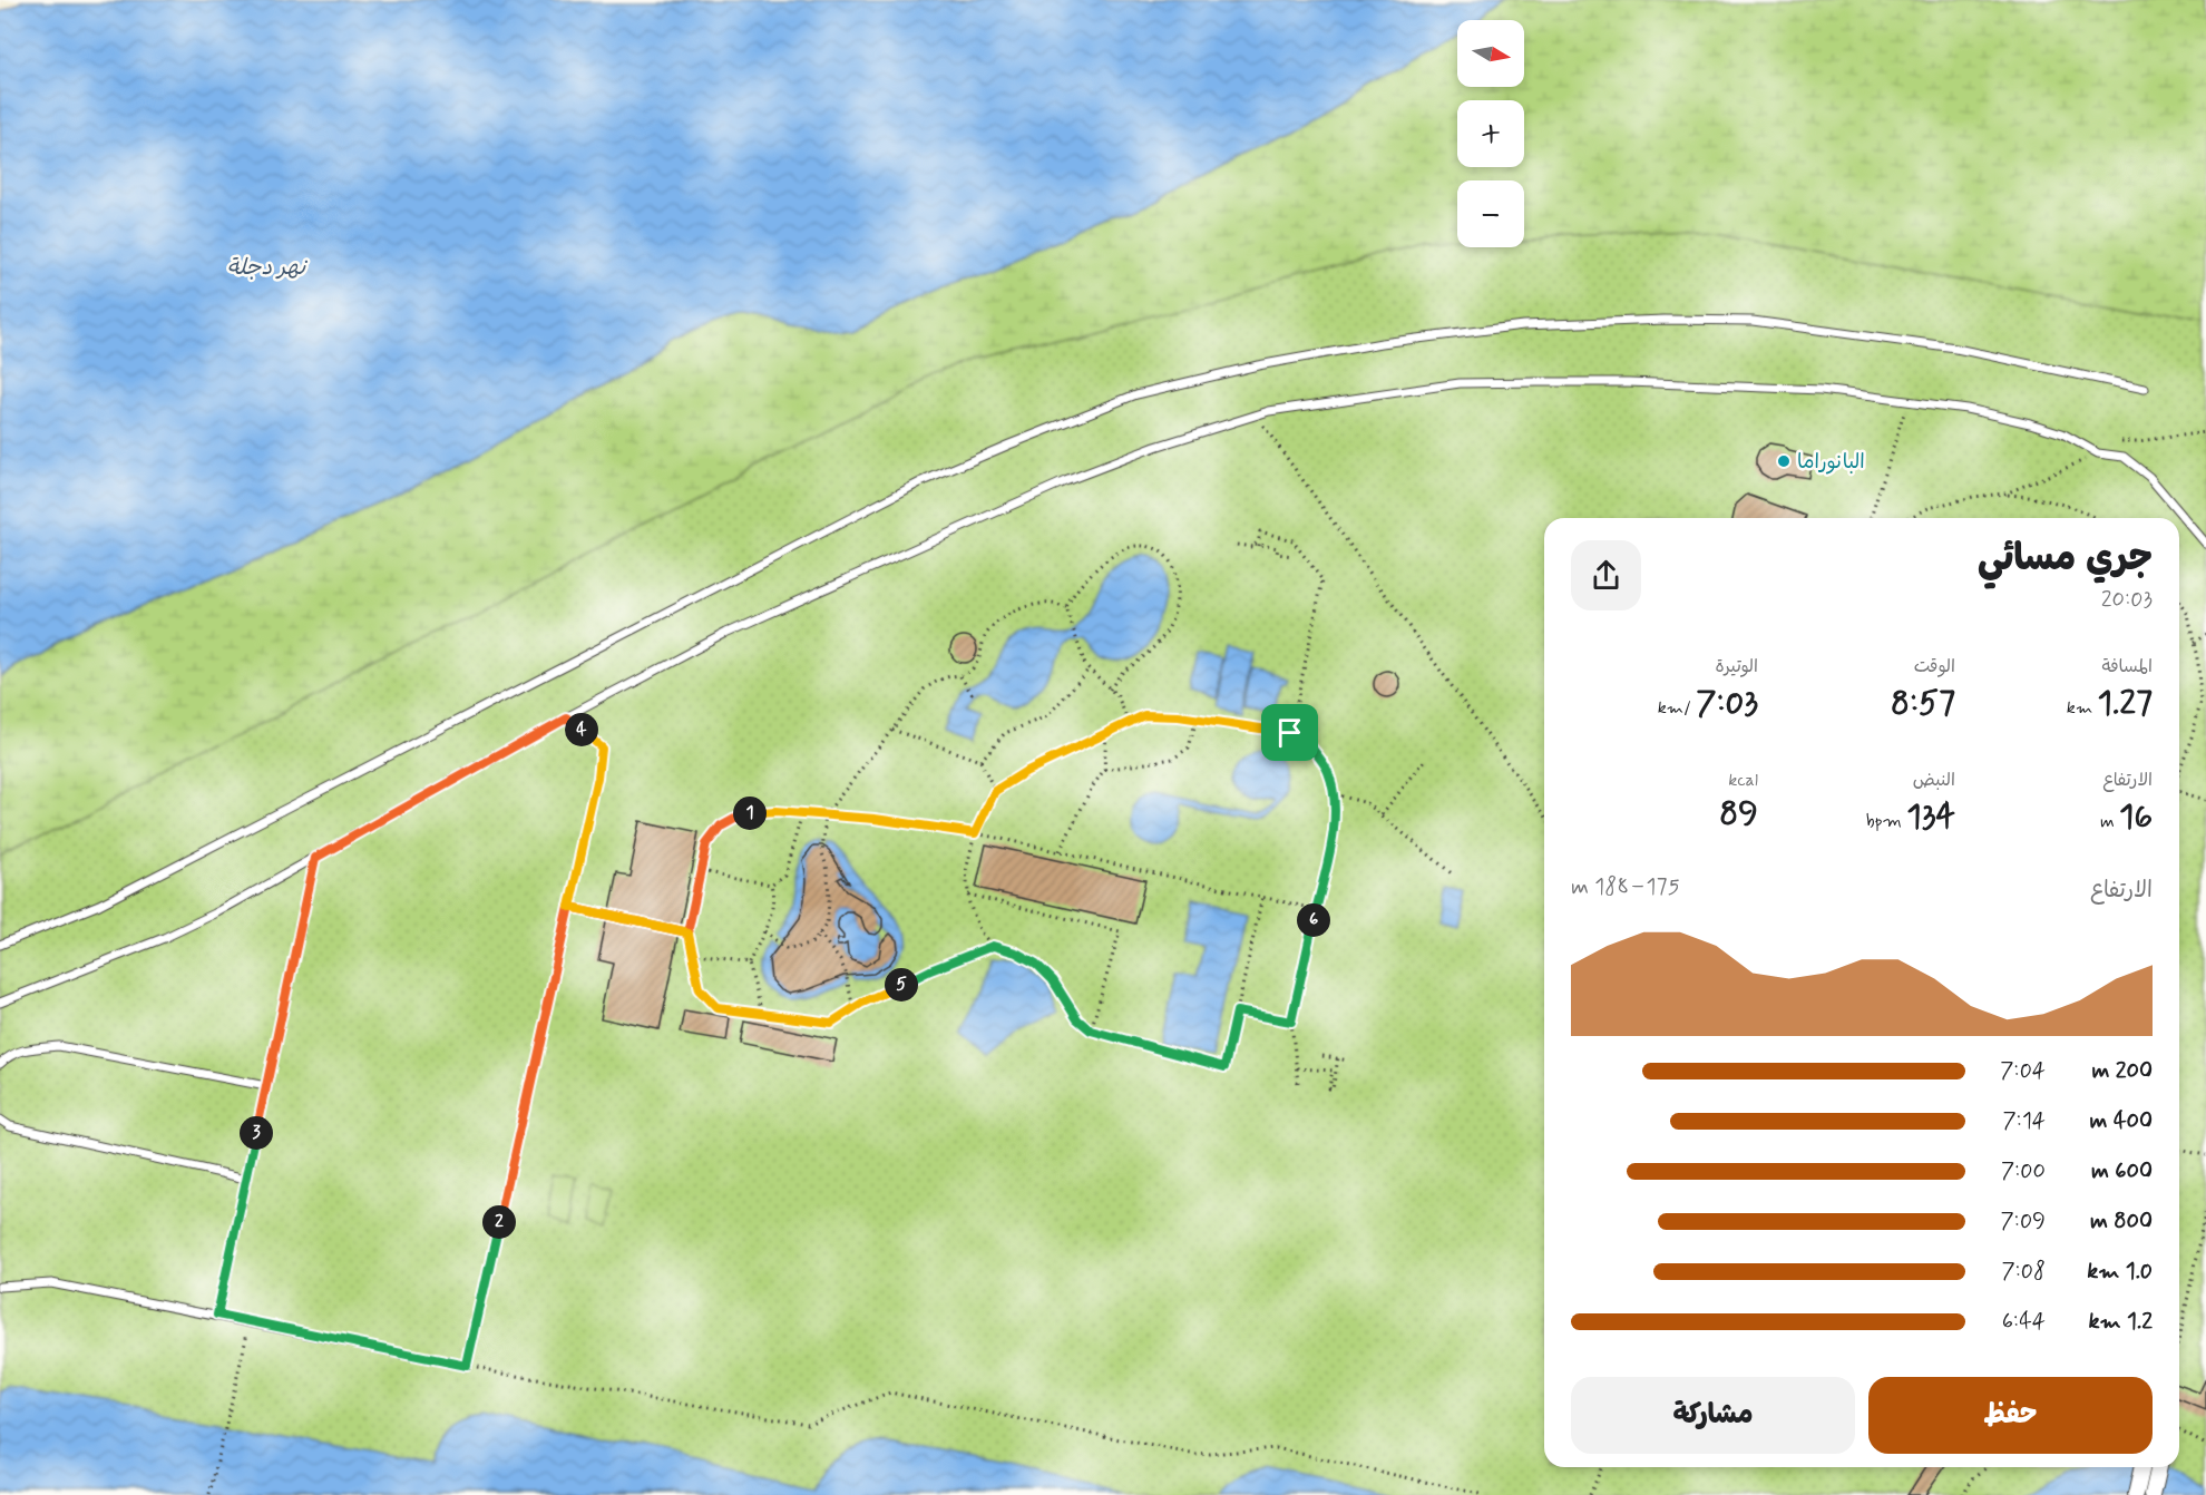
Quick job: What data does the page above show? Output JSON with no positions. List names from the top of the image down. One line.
{"water":["نهر دجلة"],"places":["البانوراما"],"north":"right","page":{"map_buttons":["+","−"],"heading":["جري مسائي","20:03"],"stats":[["المسافة","1.27 km"],["الوقت","8:57"],["الوتيرة","7:03 /km"],["الارتفاع","16 m"],["النبض","134 bpm"],["kcal","89"]],"pins":["4","1","6","5","3","2"],"chart":["الارتفاع","175–188 m"],"list":[{"name":"200 m","note":"7:04"},{"name":"400 m","note":"7:14"},{"name":"600 m","note":"7:00"},{"name":"800 m","note":"7:09"},{"name":"1.0 km","note":"7:08"},{"name":"1.2 km","note":"6:44"}],"buttons":["حفظ","مشاركة"]}}
